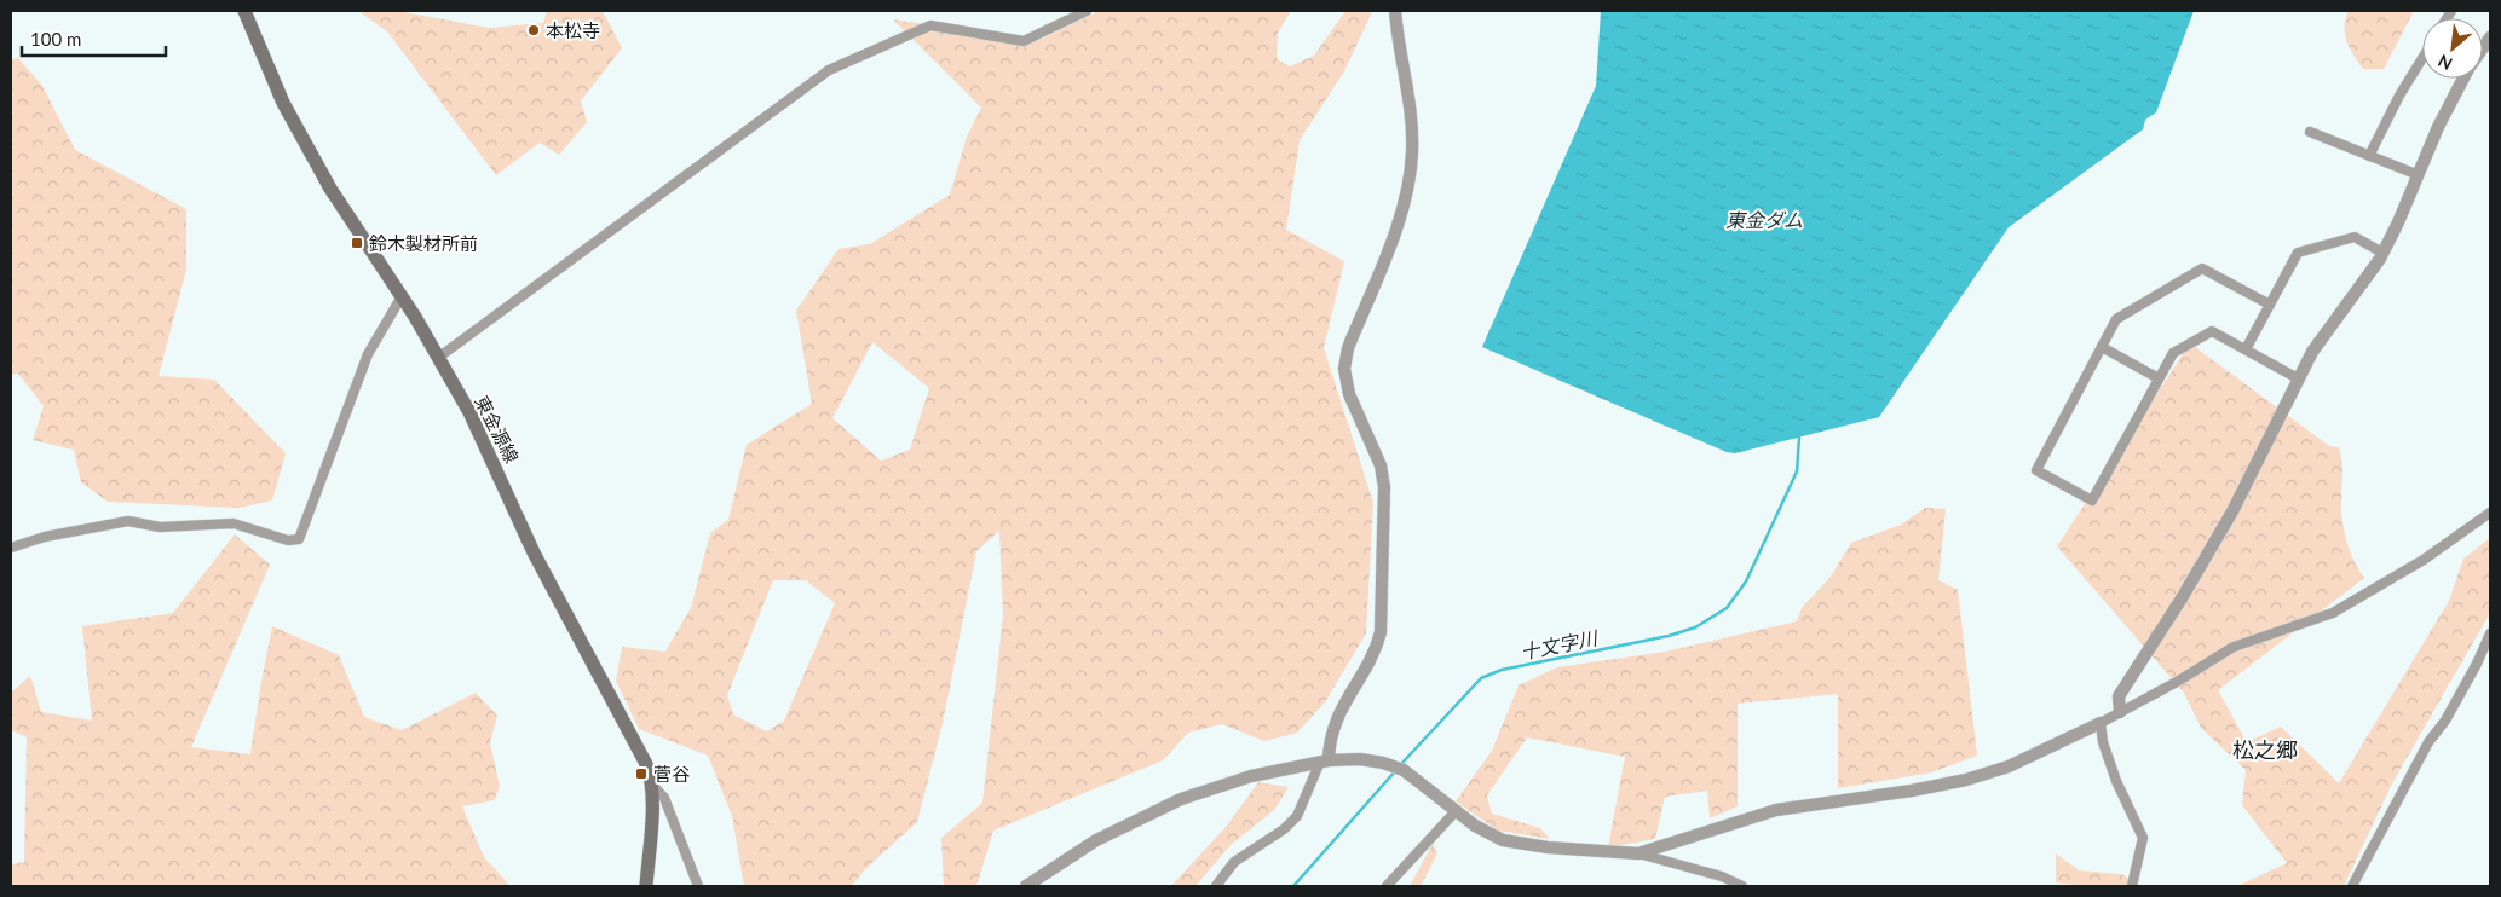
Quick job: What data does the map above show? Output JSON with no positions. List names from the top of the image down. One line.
{"streets":{"main road":["東金源線"]},"districts":["松之郷"],"water":["東金ダム","十文字川"],"places":{"other":["本松寺"],"transit":["鈴木製材所前","菅谷"]},"scale_bar":"100 m","north":"bottom left"}
